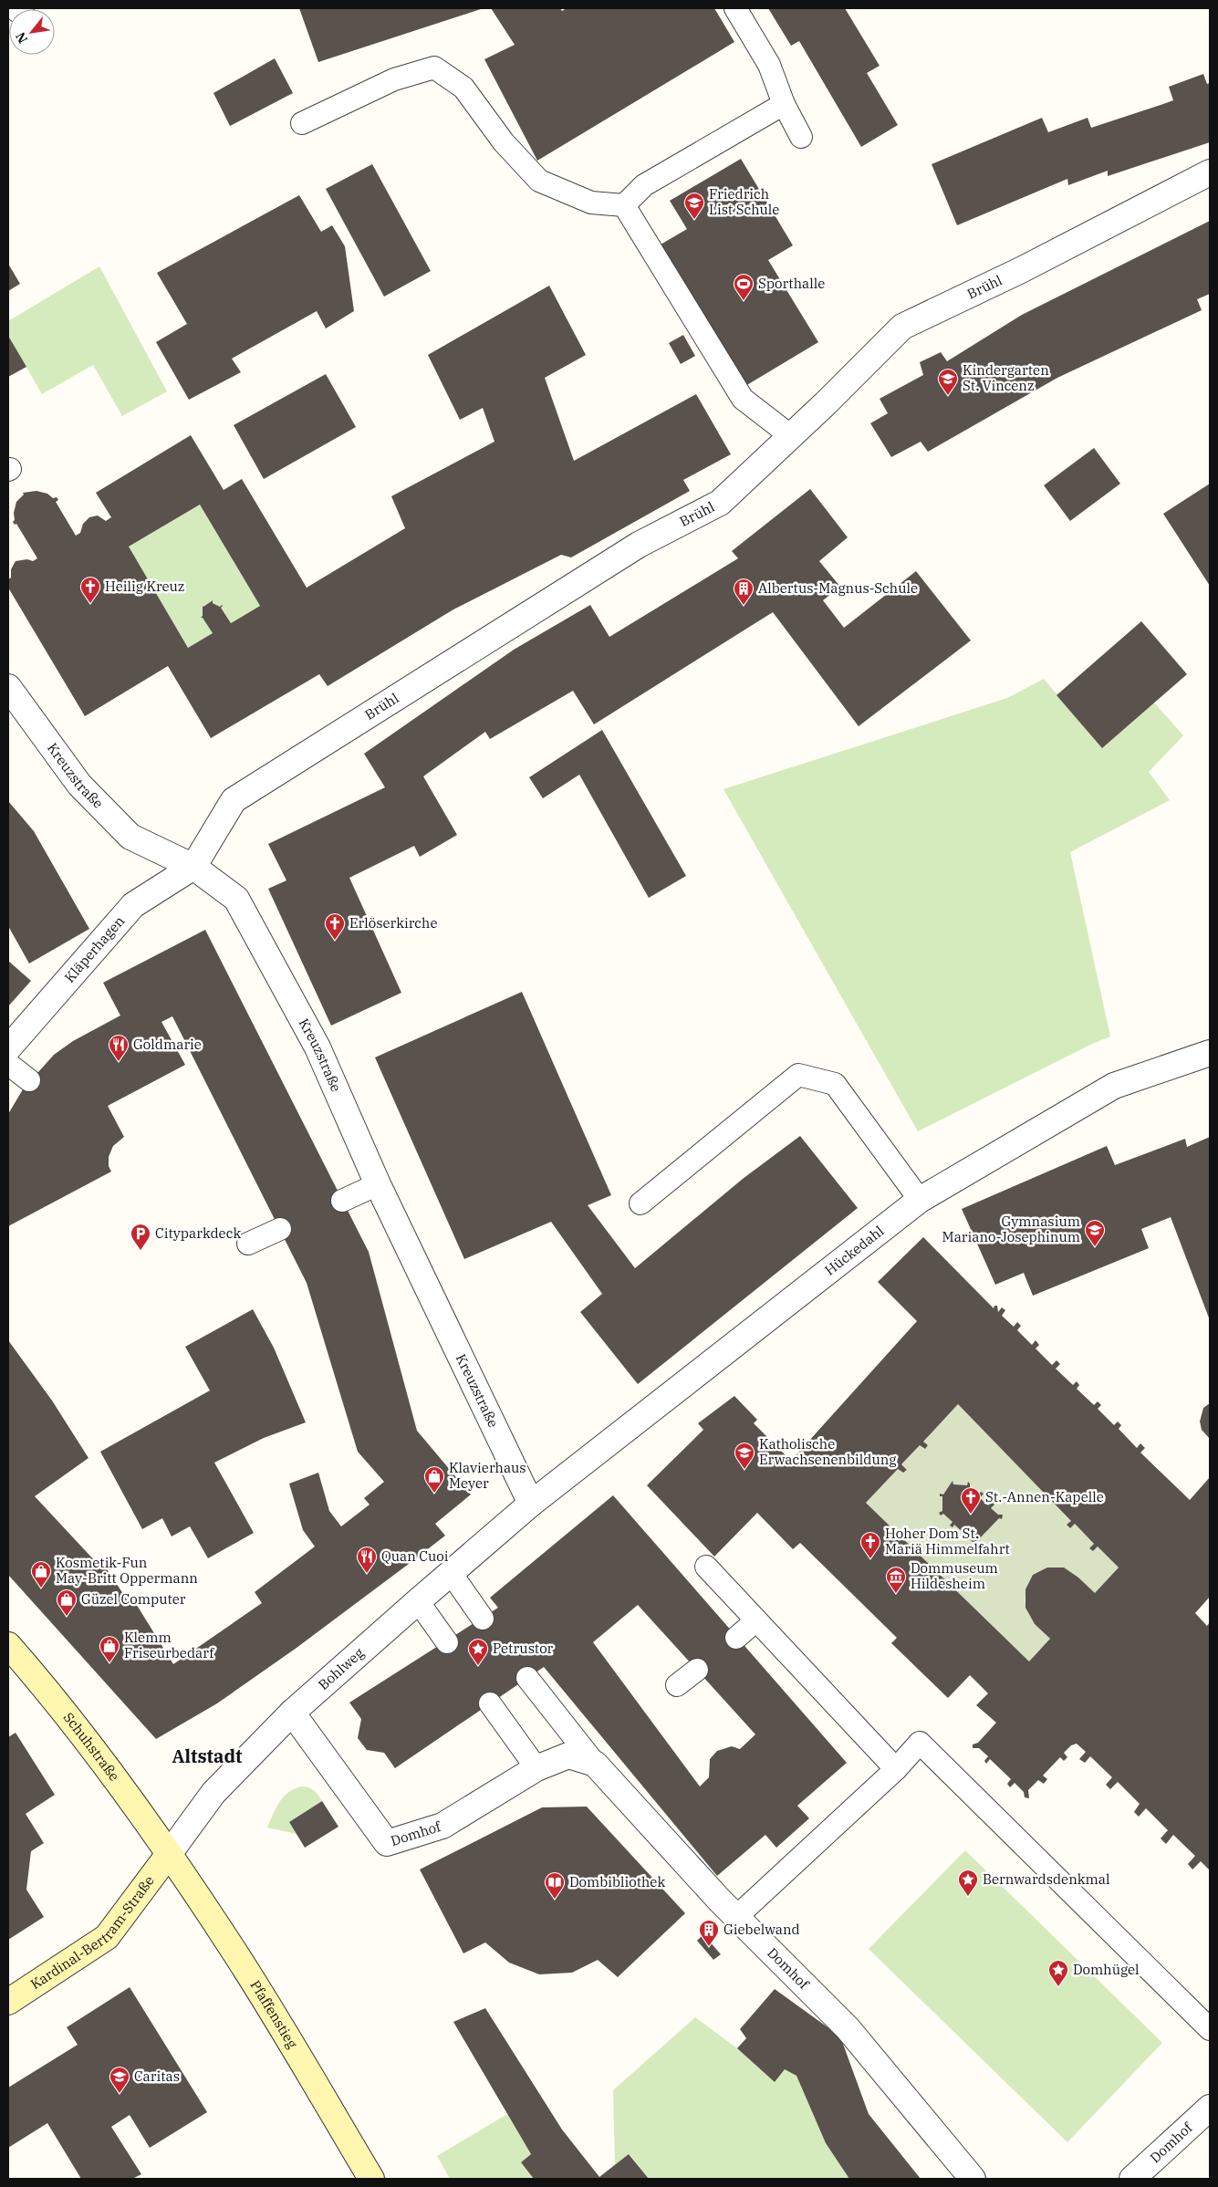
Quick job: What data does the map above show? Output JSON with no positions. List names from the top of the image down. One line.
{"streets":{"street":["Brühl","Kreuzstraße","Kläperhagen","Hückedahl","Bohlweg","Schuhstraße","Domhof","Kardinal-Bertram-Straße","Pfaffenstieg"]},"crossings":[["Brühl","Kreuzstraße"],["Brühl","Kläperhagen"],["Kreuzstraße","Kläperhagen"],["Kreuzstraße","Hückedahl"],["Kreuzstraße","Bohlweg"],["Hückedahl","Bohlweg"],["Bohlweg","Schuhstraße"],["Bohlweg","Domhof"],["Bohlweg","Kardinal-Bertram-Straße"],["Bohlweg","Pfaffenstieg"],["Schuhstraße","Kardinal-Bertram-Straße"],["Schuhstraße","Pfaffenstieg"],["Kardinal-Bertram-Straße","Pfaffenstieg"]],"districts":["Altstadt"],"places":{"school or university":["Friedrich List Schule","Kindergarten St. Vincenz","Gymnasium Mariano-Josephinum","Katholische Erwachsenenbildung","Caritas"],"sports":["Sporthalle"],"church":["Heilig Kreuz","Erlöserkirche","St.-Annen-Kapelle","Hoher Dom St. Mariä Himmelfahrt"],"building":["Albertus-Magnus-Schule","Giebelwand"],"restaurant":["Goldmarie","Quan Cuoi"],"parking":["Cityparkdeck"],"shop":["Klavierhaus Meyer","Kosmetik-Fun May-Britt Oppermann","Güzel Computer","Klemm Friseurbedarf"],"museum":["Dommuseum Hildesheim"],"place":["Petrustor","Bernwardsdenkmal","Domhügel"],"library":["Dombibliothek"]},"north":"bottom left"}
